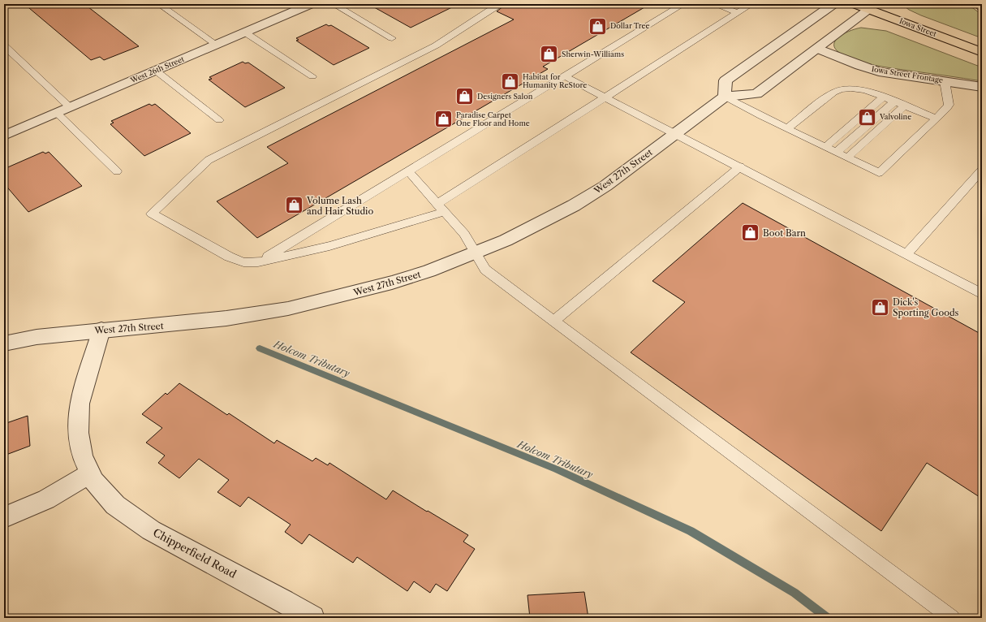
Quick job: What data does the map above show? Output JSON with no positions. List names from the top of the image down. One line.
{"streets":{"highway":["Iowa Street"],"street":["West 26th Street","Iowa Street Frontage","West 27th Street","Chipperfield Road"]},"crossings":[["West 27th Street","Chipperfield Road"]],"water":["Holcom Tributary"],"places":{"shop":["Dollar Tree","Sherwin-Williams","Habitat for Humanity ReStore","Designers Salon","Valvoline","Paradise Carpet One Floor and Home","Volume Lash and Hair Studio","Boot Barn","Dick's Sporting Goods"]}}
